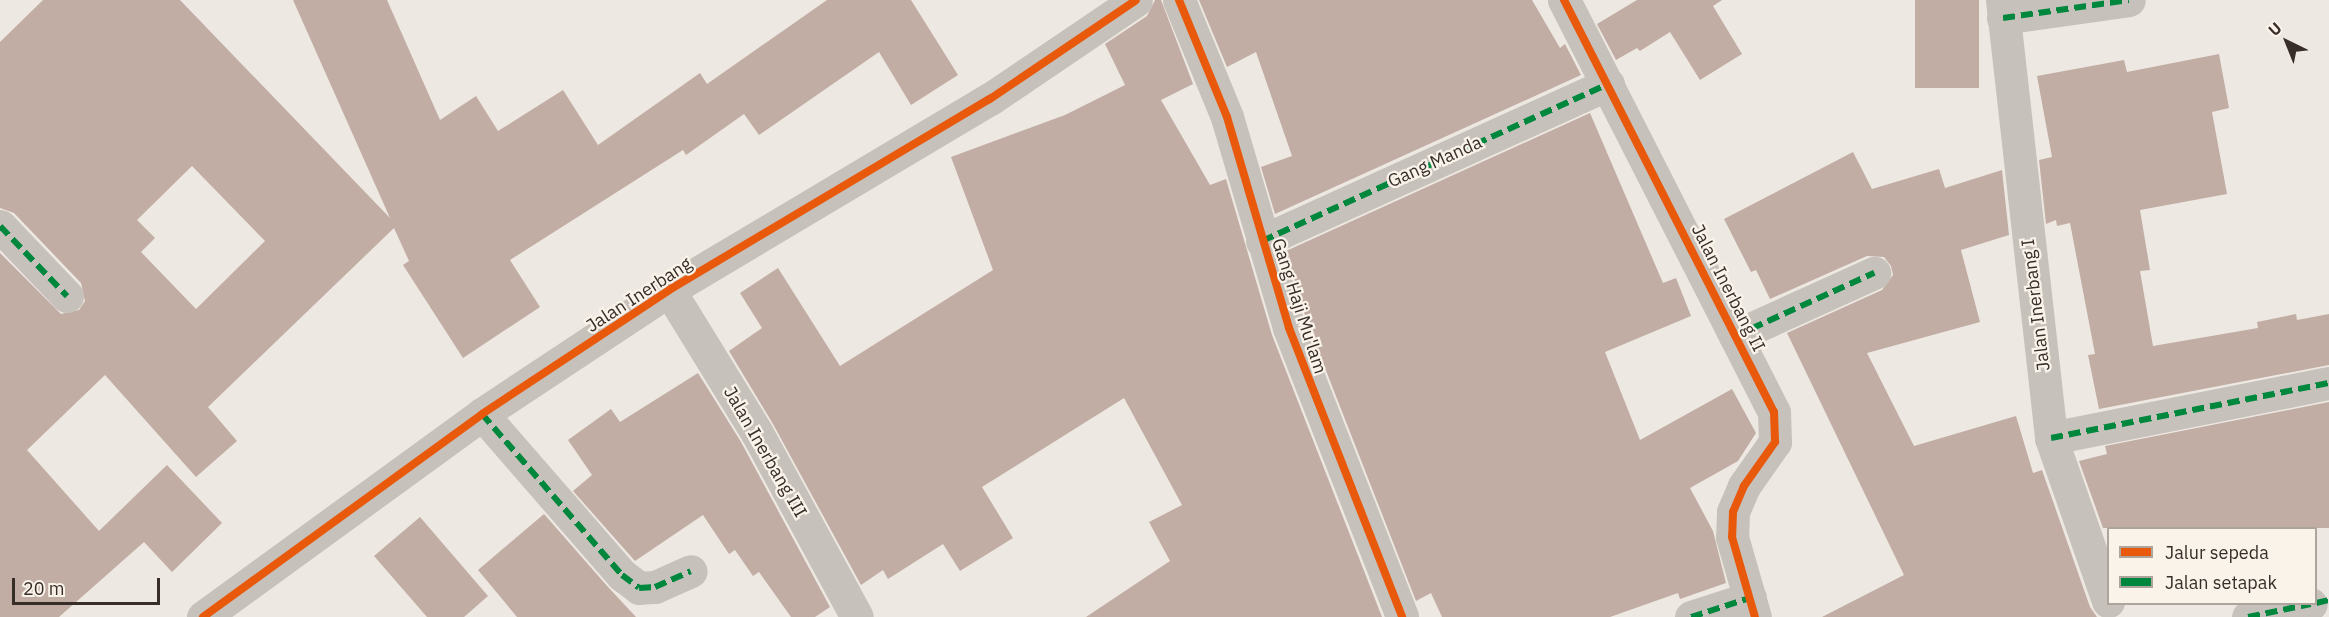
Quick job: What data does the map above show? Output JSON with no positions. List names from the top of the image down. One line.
{"streets":{"street":["Gang Manda","Jalan Inerbang II","Jalan Inerbang","Jalan Inerbang I","Gang Haji Mu'lam","Jalan Inerbang III"]},"crossings":[["Gang Manda","Jalan Inerbang II"],["Gang Manda","Gang Haji Mu'lam"],["Jalan Inerbang","Jalan Inerbang III"]],"legend":["Jalur sepeda","Jalan setapak"],"scale_bar":"20 m","north":"top left"}
